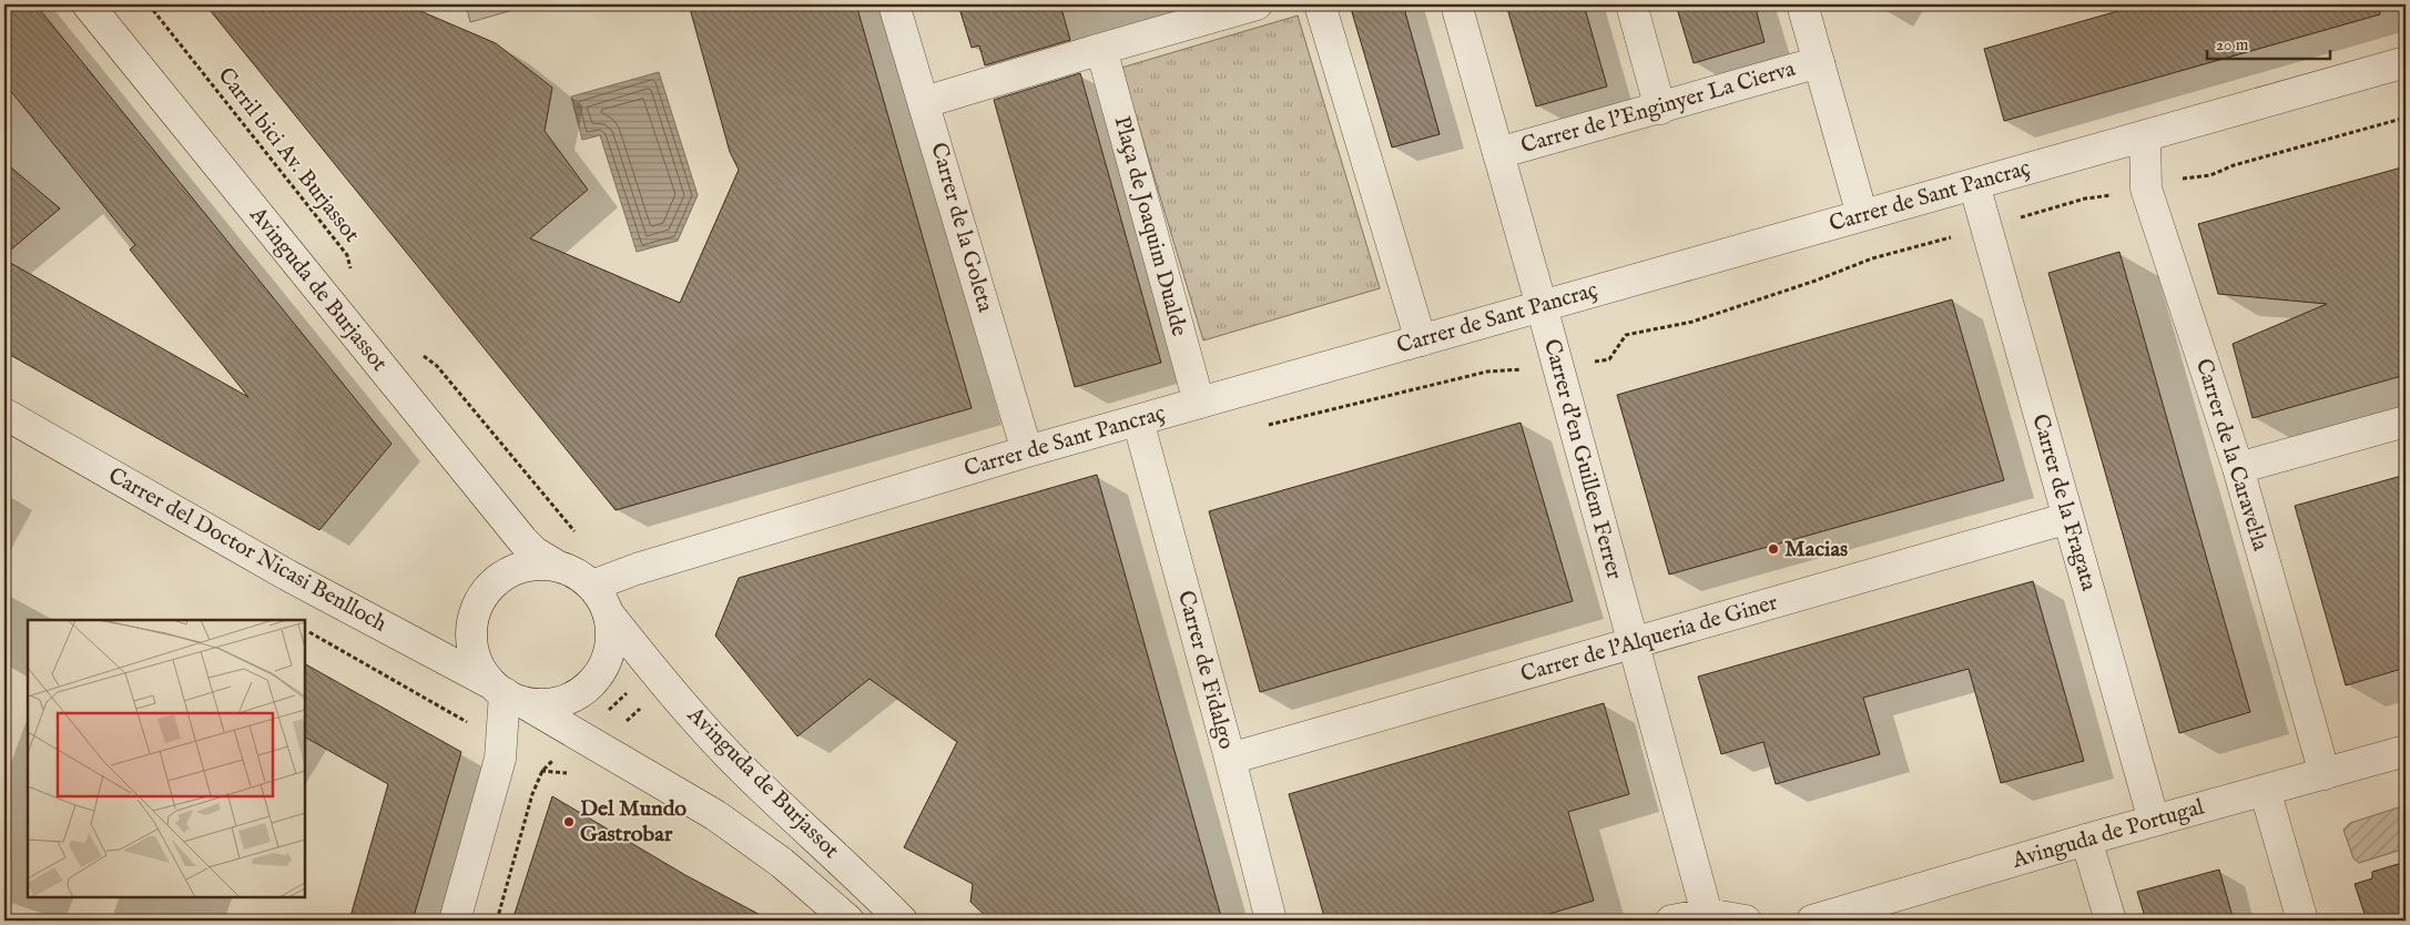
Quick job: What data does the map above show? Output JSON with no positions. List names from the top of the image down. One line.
{"streets":{"street":["Carrer de l'Enginyer La Cierva","Carrer de Sant Pancraç","Plaça de Joaquim Dualde","Carrer de la Goleta","Avinguda de Burjassot","Carrer de la Caravel·la","Carrer d'en Guillem Ferrer","Carrer de la Fragata","Carrer del Doctor Nicasi Benlloch","Carrer de l'Alqueria de Giner","Carrer de Fidalgo","Avinguda de Portugal"],"path":["Carril bici Av. Burjassot"]},"crossings":[["Carrer de l'Enginyer La Cierva","Carrer d'en Guillem Ferrer"],["Carrer de Sant Pancraç","Plaça de Joaquim Dualde"],["Carrer de Sant Pancraç","Carrer de la Goleta"],["Carrer de Sant Pancraç","Avinguda de Burjassot"],["Carrer de Sant Pancraç","Carrer de la Caravel·la"],["Carrer de Sant Pancraç","Carrer d'en Guillem Ferrer"],["Carrer de Sant Pancraç","Carrer de la Fragata"],["Carrer de Sant Pancraç","Carrer del Doctor Nicasi Benlloch"],["Carrer de Sant Pancraç","Carrer de Fidalgo"],["Avinguda de Burjassot","Carrer del Doctor Nicasi Benlloch"],["Carrer de la Caravel·la","Avinguda de Portugal"],["Carrer d'en Guillem Ferrer","Carrer de l'Alqueria de Giner"],["Carrer de la Fragata","Carrer de l'Alqueria de Giner"],["Carrer de la Fragata","Avinguda de Portugal"],["Carrer de l'Alqueria de Giner","Carrer de Fidalgo"]],"places":["Macias","Del Mundo Gastrobar"],"scale_bar":"20 m"}
